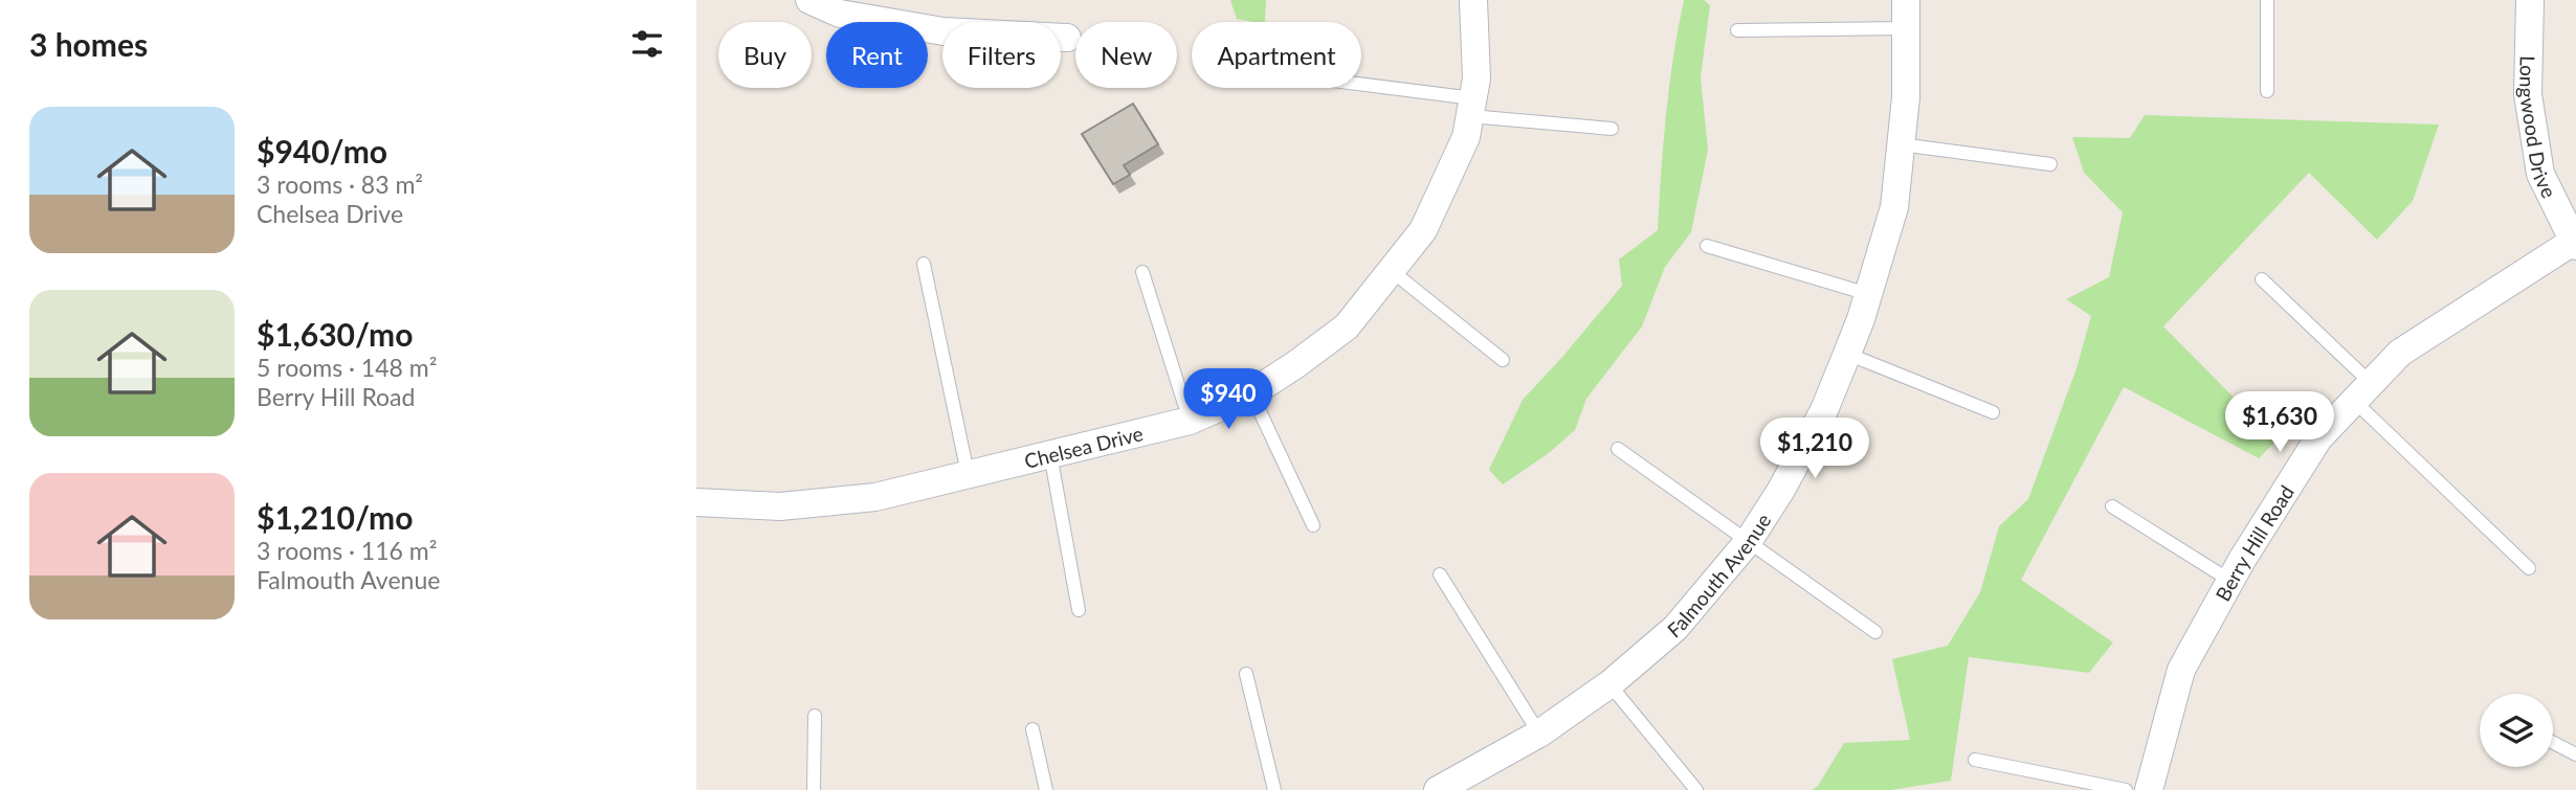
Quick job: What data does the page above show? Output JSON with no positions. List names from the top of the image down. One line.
{"streets":{"street":["Longwood Drive","Chelsea Drive","Berry Hill Road","Falmouth Avenue"]},"crossings":[["Longwood Drive","Berry Hill Road"]],"page":{"heading":"3 homes","chip":["Buy","Rent","Filters","New","Apartment"],"list":[{"name":"$940/mo","note":"3 rooms · 83 m² · Chelsea Drive"},{"name":"$1,630/mo","note":"5 rooms · 148 m² · Berry Hill Road"},{"name":"$1,210/mo","note":"3 rooms · 116 m² · Falmouth Avenue"}],"price":["$940","$1,630","$1,210"]}}
